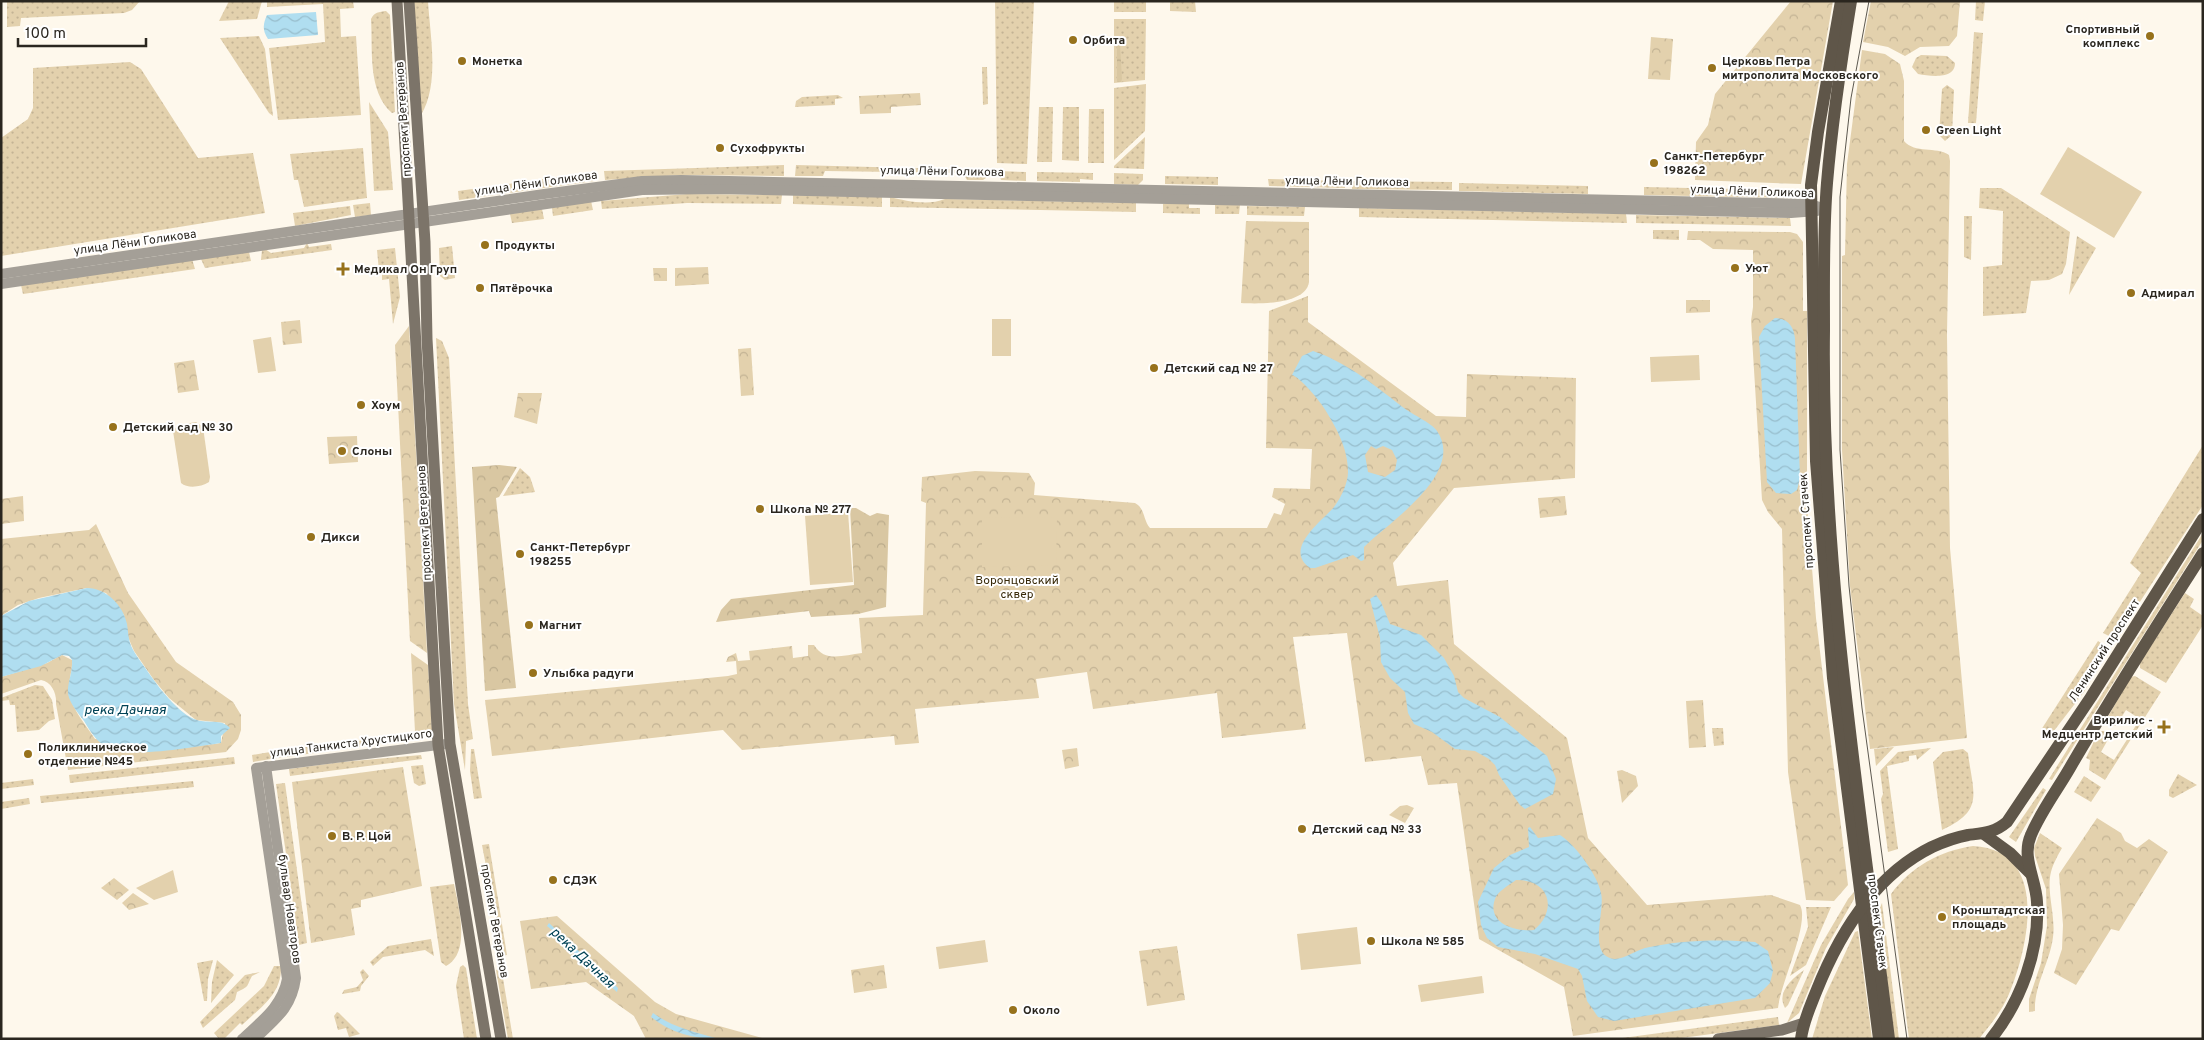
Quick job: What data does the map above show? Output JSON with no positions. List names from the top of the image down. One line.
{"streets":{"main road":["проспект Ветеранов","проспект Стачек","Ленинский проспект"],"street":["улица Лёни Голикова","улица Танкиста Хрустицкого","бульвар Новаторов"]},"crossings":[["проспект Ветеранов","улица Лёни Голикова"],["проспект Ветеранов","улица Танкиста Хрустицкого"],["улица Лёни Голикова","проспект Стачек"],["улица Танкиста Хрустицкого","бульвар Новаторов"]],"water":["река Дачная"],"parks":["Воронцовский сквер"],"places":{"other":["Спортивный комплекс","Орбита","Монетка","Церковь Петра митрополита Московского","Green Light","Сухофрукты","Санкт-Петербург 198262","Продукты","Уют","Пятёрочка","Адмирал","Детский сад № 27","Хоум","Детский сад № 30","Слоны","Школа № 277","Дикси","Санкт-Петербург 198255","Магнит","Улыбка радуги","Поликлиническое отделение №45","Детский сад № 33","В. Р. Цой","СДЭК","Кронштадтская площадь","Школа № 585","Около"],"health":["Медикал Он Груп","Вирилис - Медцентр детский"]},"scale_bar":"100 m"}
